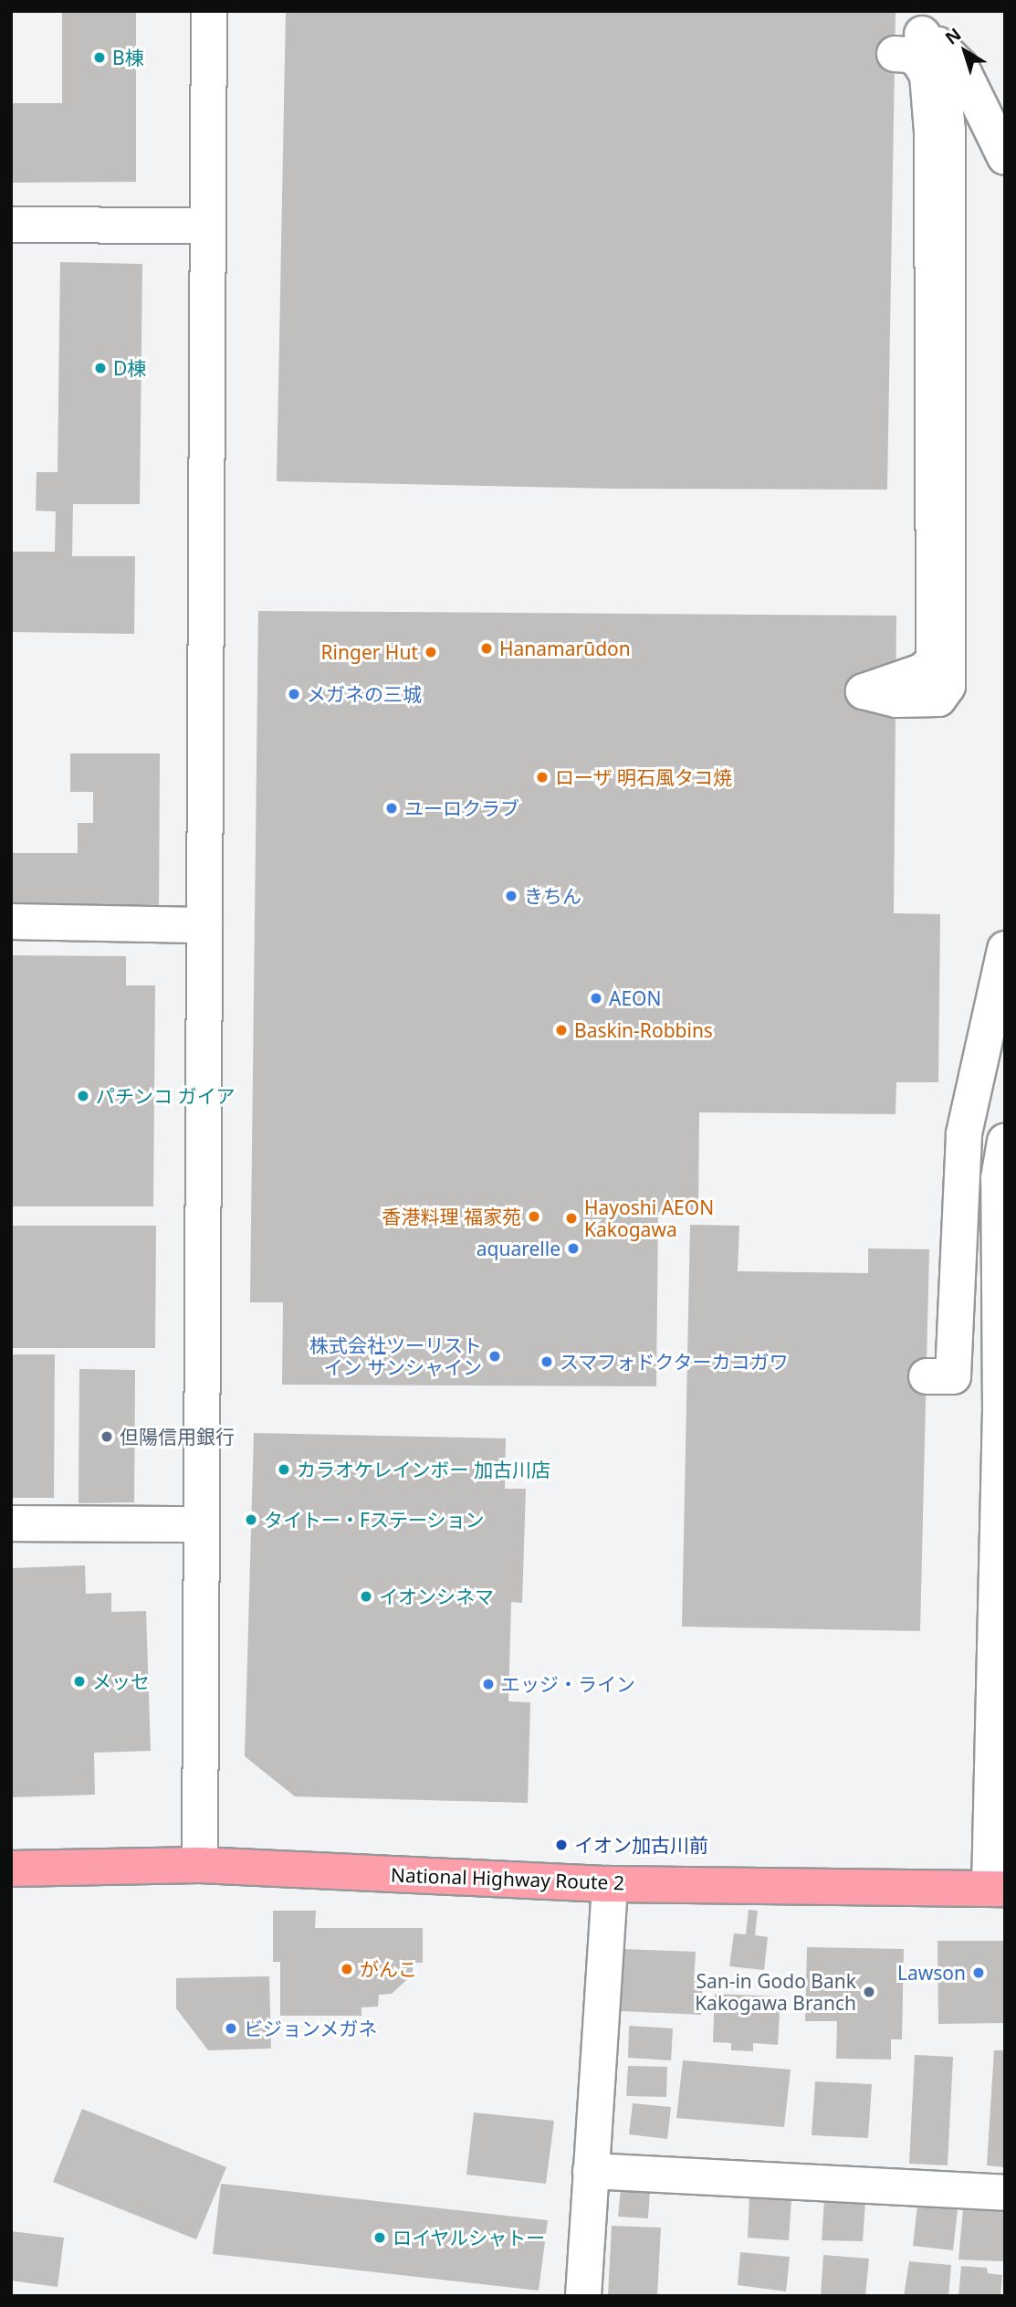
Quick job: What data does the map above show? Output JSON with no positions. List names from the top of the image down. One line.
{"streets":{"highway":["National Highway Route 2"]},"places":["B棟","D棟","Hanamarūdon","Ringer Hut","メガネの三城","ローザ 明石風タコ焼","ユーロクラブ","きちん","AEON","Baskin-Robbins","パチンコ ガイア","香港料理 福家苑","Hayoshi AEON Kakogawa","aquarelle","株式会社ツーリスト イン サンシャイン","スマフォドクターカコガワ","但陽信用銀行","カラオケレインボー 加古川店","タイトー・Fステーション","イオンシネマ","メッセ","エッジ・ライン","イオン加古川前","がんこ","Lawson","San-in Godo Bank Kakogawa Branch","ビジョンメガネ","ロイヤルシャトー"],"north":"top left"}
